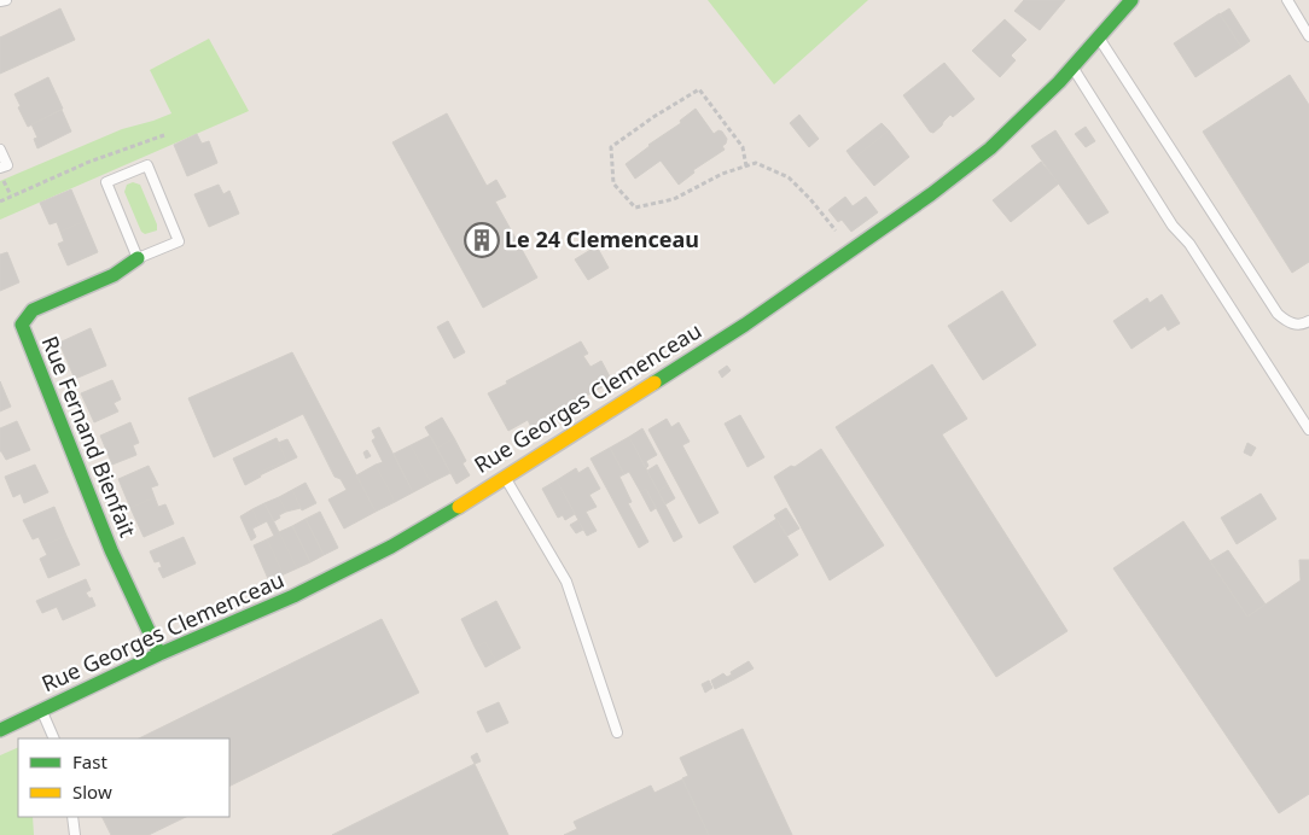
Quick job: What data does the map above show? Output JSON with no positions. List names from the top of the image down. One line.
{"streets":{"street":["Rue Georges Clemenceau","Rue Fernand Bienfait"]},"crossings":[["Rue Georges Clemenceau","Rue Fernand Bienfait"]],"places":{"building":["Le 24 Clemenceau"]},"legend":["Fast","Slow"]}
